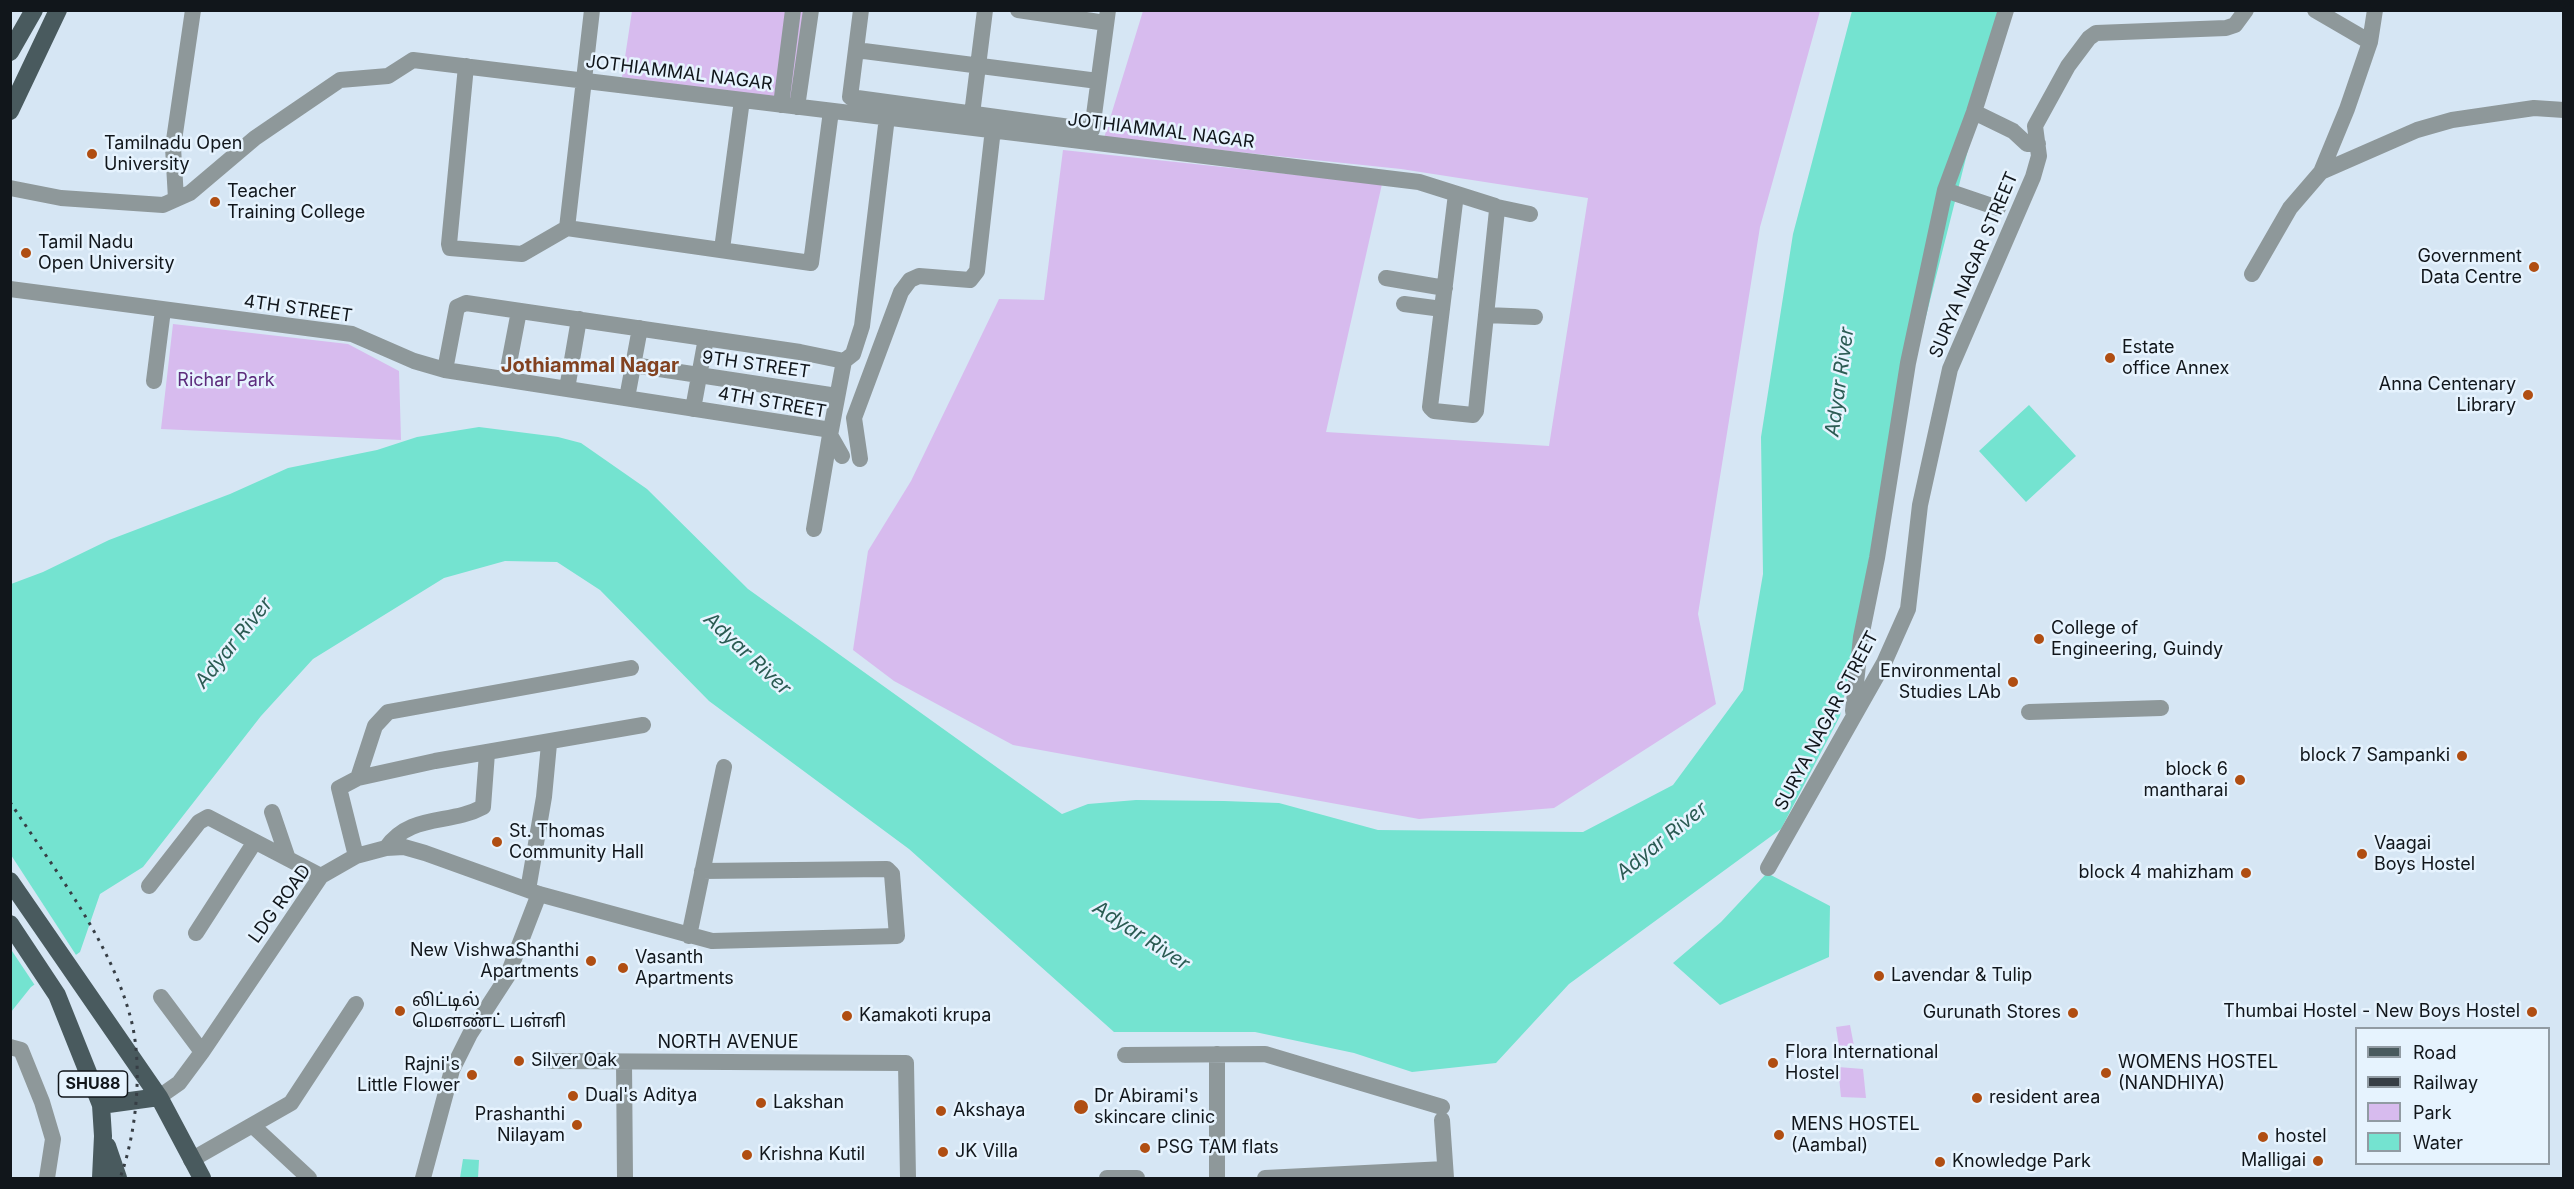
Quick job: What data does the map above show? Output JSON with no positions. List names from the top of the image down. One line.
{"streets":{"main road":["SHU88"],"street":["JOTHIAMMAL NAGAR","SURYA NAGAR STREET","4TH STREET","9TH STREET","LDG ROAD","NORTH AVENUE"]},"crossings":[["LDG ROAD","SHU88"]],"districts":["Jothiammal Nagar"],"water":["Adyar River"],"parks":["Richar Park"],"places":["Tamilnadu Open University","Teacher Training College","Tamil Nadu Open University","Government Data Centre","Estate office Annex","Anna Centenary Library","College of Engineering, Guindy","Environmental Studies LAb","block 7 Sampanki","block 6 mantharai","St. Thomas Community Hall","Vaagai Boys Hostel","block 4 mahizham","New VishwaShanthi Apartments","Vasanth Apartments","Lavendar & Tulip","லிட்டில் மௌண்ட் பள்ளி","Thumbai Hostel - New Boys Hostel","Gurunath Stores","Kamakoti krupa","Silver Oak","Flora International Hostel","WOMENS HOSTEL (NANDHIYA)","Rajni's Little Flower","Dual's Aditya","resident area","Lakshan","Dr Abirami's skincare clinic","Akshaya","Prashanthi Nilayam","MENS HOSTEL (Aambal)","hostel","PSG TAM flats","JK Villa","Krishna Kutil","Malligai","Knowledge Park"],"legend":["Road","Railway","Park","Water"]}
